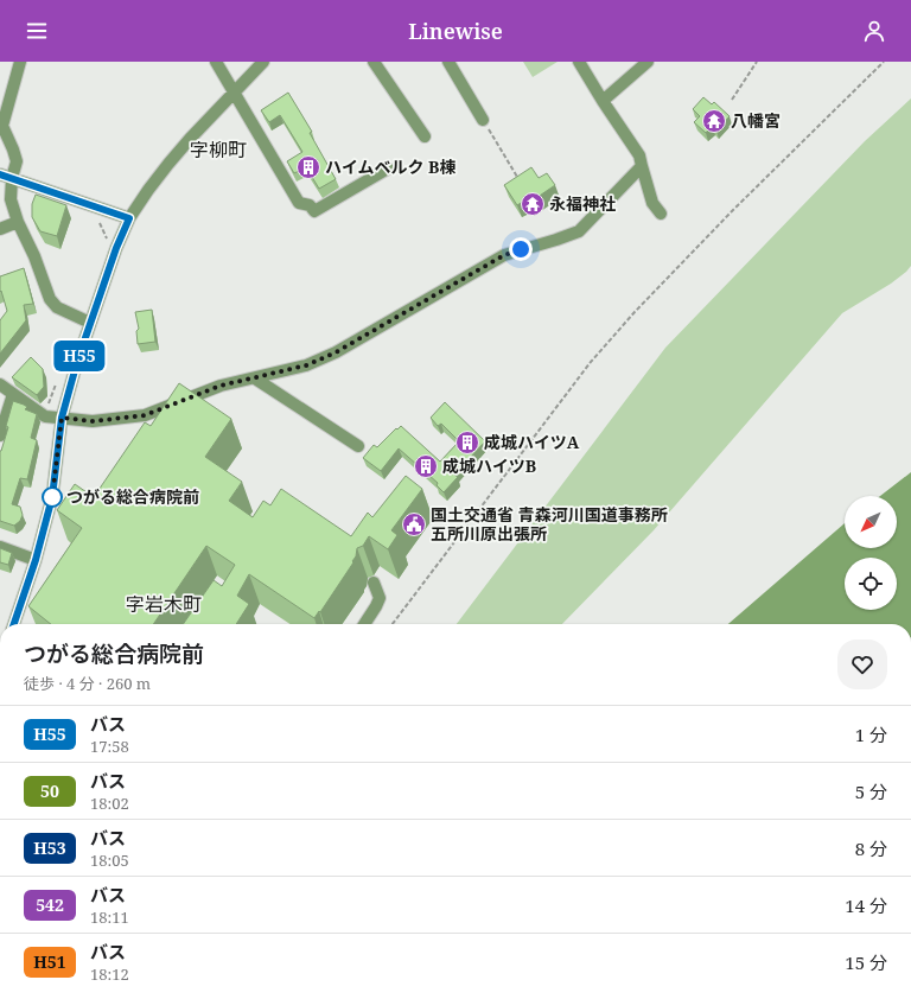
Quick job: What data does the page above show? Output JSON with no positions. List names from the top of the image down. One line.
{"districts":["字柳町","字岩木町"],"places":{"temple":["八幡宮","永福神社"],"building":["ハイムベルク B棟","成城ハイツA","成城ハイツB"],"other":["つがる総合病院前"],"public building":["国土交通省 青森河川国道事務所 五所川原出張所"]},"lines":["bus line H55"],"north":"bottom left","page":{"header":"Linewise","on_map":"H55","heading":["つがる総合病院前","徒歩 · 4 分 · 260 m"],"list":[{"mark":"H55","name":"バス","note":"17:58","value":"1 分"},{"mark":"50","name":"バス","note":"18:02","value":"5 分"},{"mark":"H53","name":"バス","note":"18:05","value":"8 分"},{"mark":"542","name":"バス","note":"18:11","value":"14 分"},{"mark":"H51","name":"バス","note":"18:12","value":"15 分"}]}}
